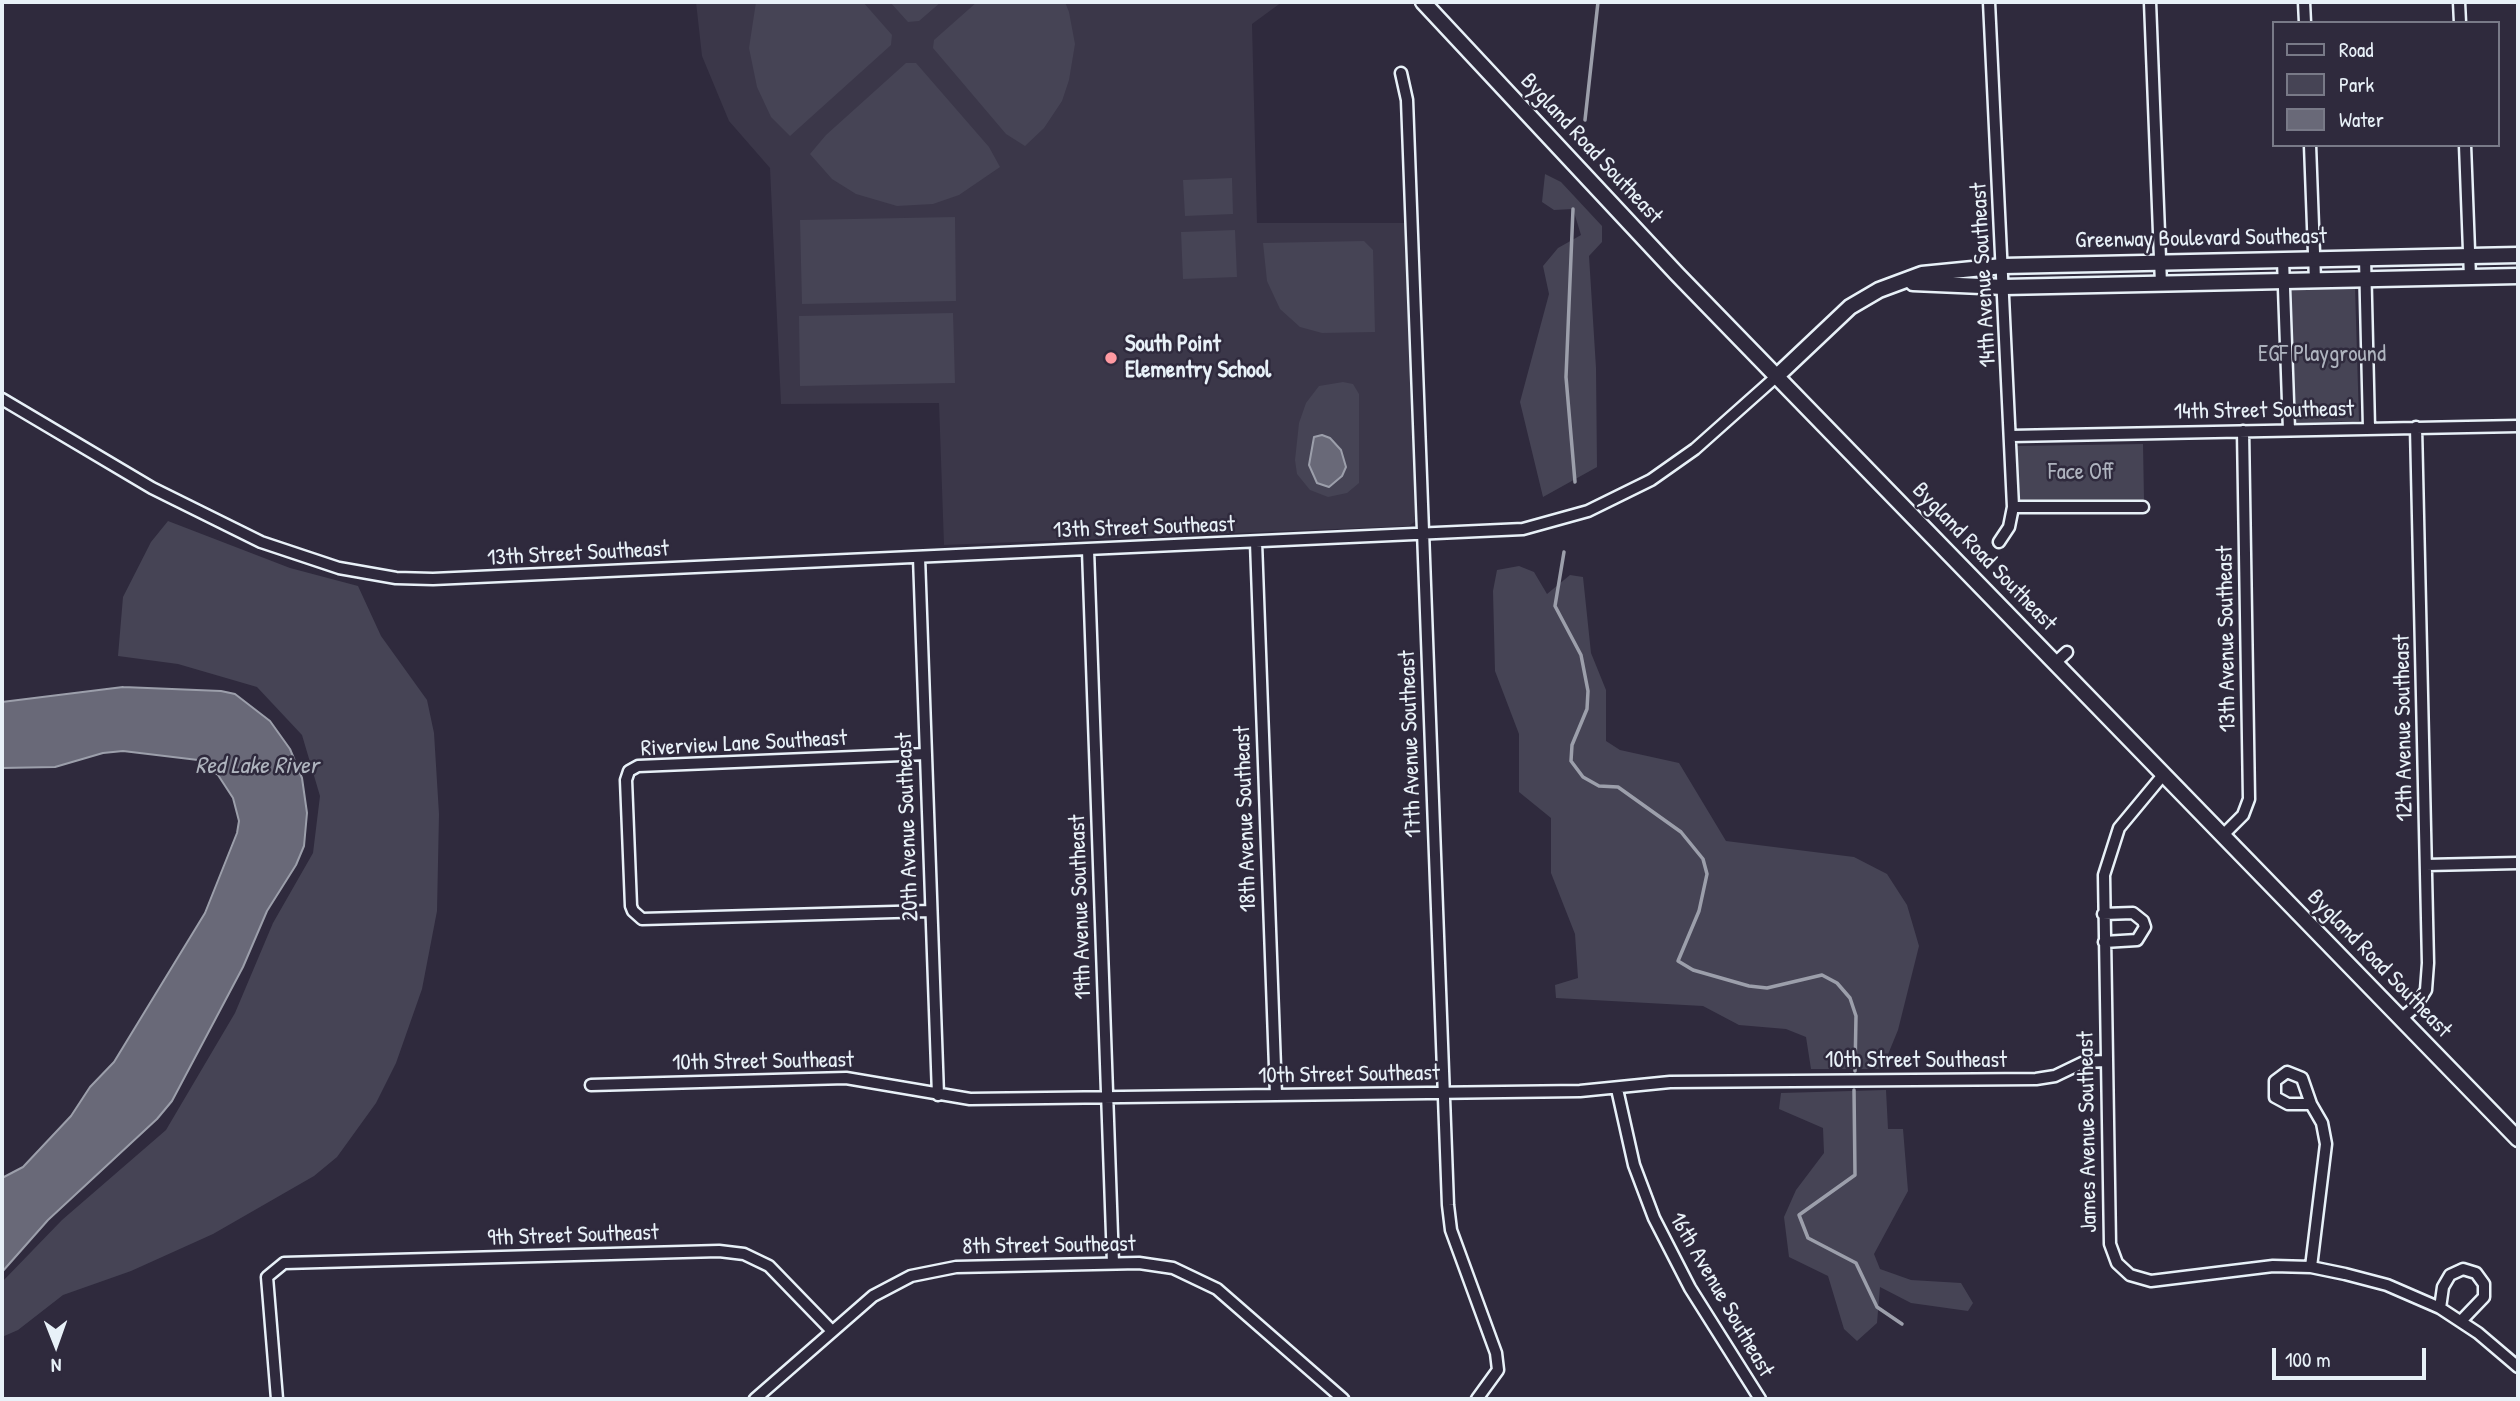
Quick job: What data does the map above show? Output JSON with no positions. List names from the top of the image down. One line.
{"streets":{"street":["Bygland Road Southeast","Greenway Boulevard Southeast","14th Avenue Southeast","14th Street Southeast","13th Street Southeast","13th Avenue Southeast","12th Avenue Southeast","Riverview Lane Southeast","17th Avenue Southeast","18th Avenue Southeast","20th Avenue Southeast","19th Avenue Southeast","10th Street Southeast","James Avenue Southeast","9th Street Southeast","8th Street Southeast","16th Avenue Southeast"]},"crossings":[["Bygland Road Southeast","Greenway Boulevard Southeast"],["Bygland Road Southeast","13th Street Southeast"],["Bygland Road Southeast","13th Avenue Southeast"],["Bygland Road Southeast","12th Avenue Southeast"],["Bygland Road Southeast","James Avenue Southeast"],["Greenway Boulevard Southeast","14th Avenue Southeast"],["Greenway Boulevard Southeast","13th Street Southeast"],["14th Avenue Southeast","14th Street Southeast"],["14th Street Southeast","13th Avenue Southeast"],["14th Street Southeast","12th Avenue Southeast"],["13th Street Southeast","17th Avenue Southeast"],["13th Street Southeast","18th Avenue Southeast"],["13th Street Southeast","20th Avenue Southeast"],["13th Street Southeast","19th Avenue Southeast"],["Riverview Lane Southeast","20th Avenue Southeast"],["17th Avenue Southeast","10th Street Southeast"],["18th Avenue Southeast","10th Street Southeast"],["20th Avenue Southeast","10th Street Southeast"],["19th Avenue Southeast","10th Street Southeast"],["19th Avenue Southeast","8th Street Southeast"],["10th Street Southeast","James Avenue Southeast"],["10th Street Southeast","16th Avenue Southeast"],["9th Street Southeast","8th Street Southeast"]],"water":["Red Lake River"],"parks":["EGF Playground","Face Off"],"places":["South Point Elementry School"],"legend":["Road","Park","Water"],"scale_bar":"100 m","north":"bottom"}
